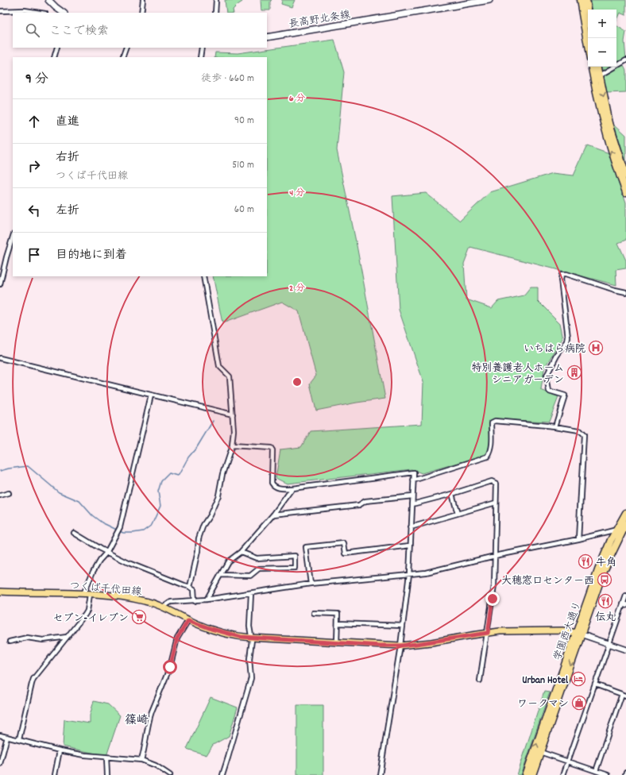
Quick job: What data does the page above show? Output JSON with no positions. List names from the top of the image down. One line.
{"streets":{"highway":["学園西大通り"],"main road":["長高野北条線","つくば千代田線"]},"crossings":[["つくば千代田線","学園西大通り"]],"districts":["篠崎"],"places":{"hospital":["いちはら病院"],"building":["特別養護老人ホーム シニアガーデン"],"restaurant":["牛角","伝丸"],"bus stop":["大穂窓口センター西"],"supermarket":["セブン-イレブン"],"hotel":["Urban Hotel"],"shop":["ワークマン"]},"page":{"map_buttons":["+","−"],"search":"ここで検索","heading":["9 分","徒歩 · 660 m"],"list":[["直進","90 m"],["右折","つくば千代田線","510 m"],["左折","60 m"],"目的地に到着"]},"rings":["6 分","4 分","2 分"]}
